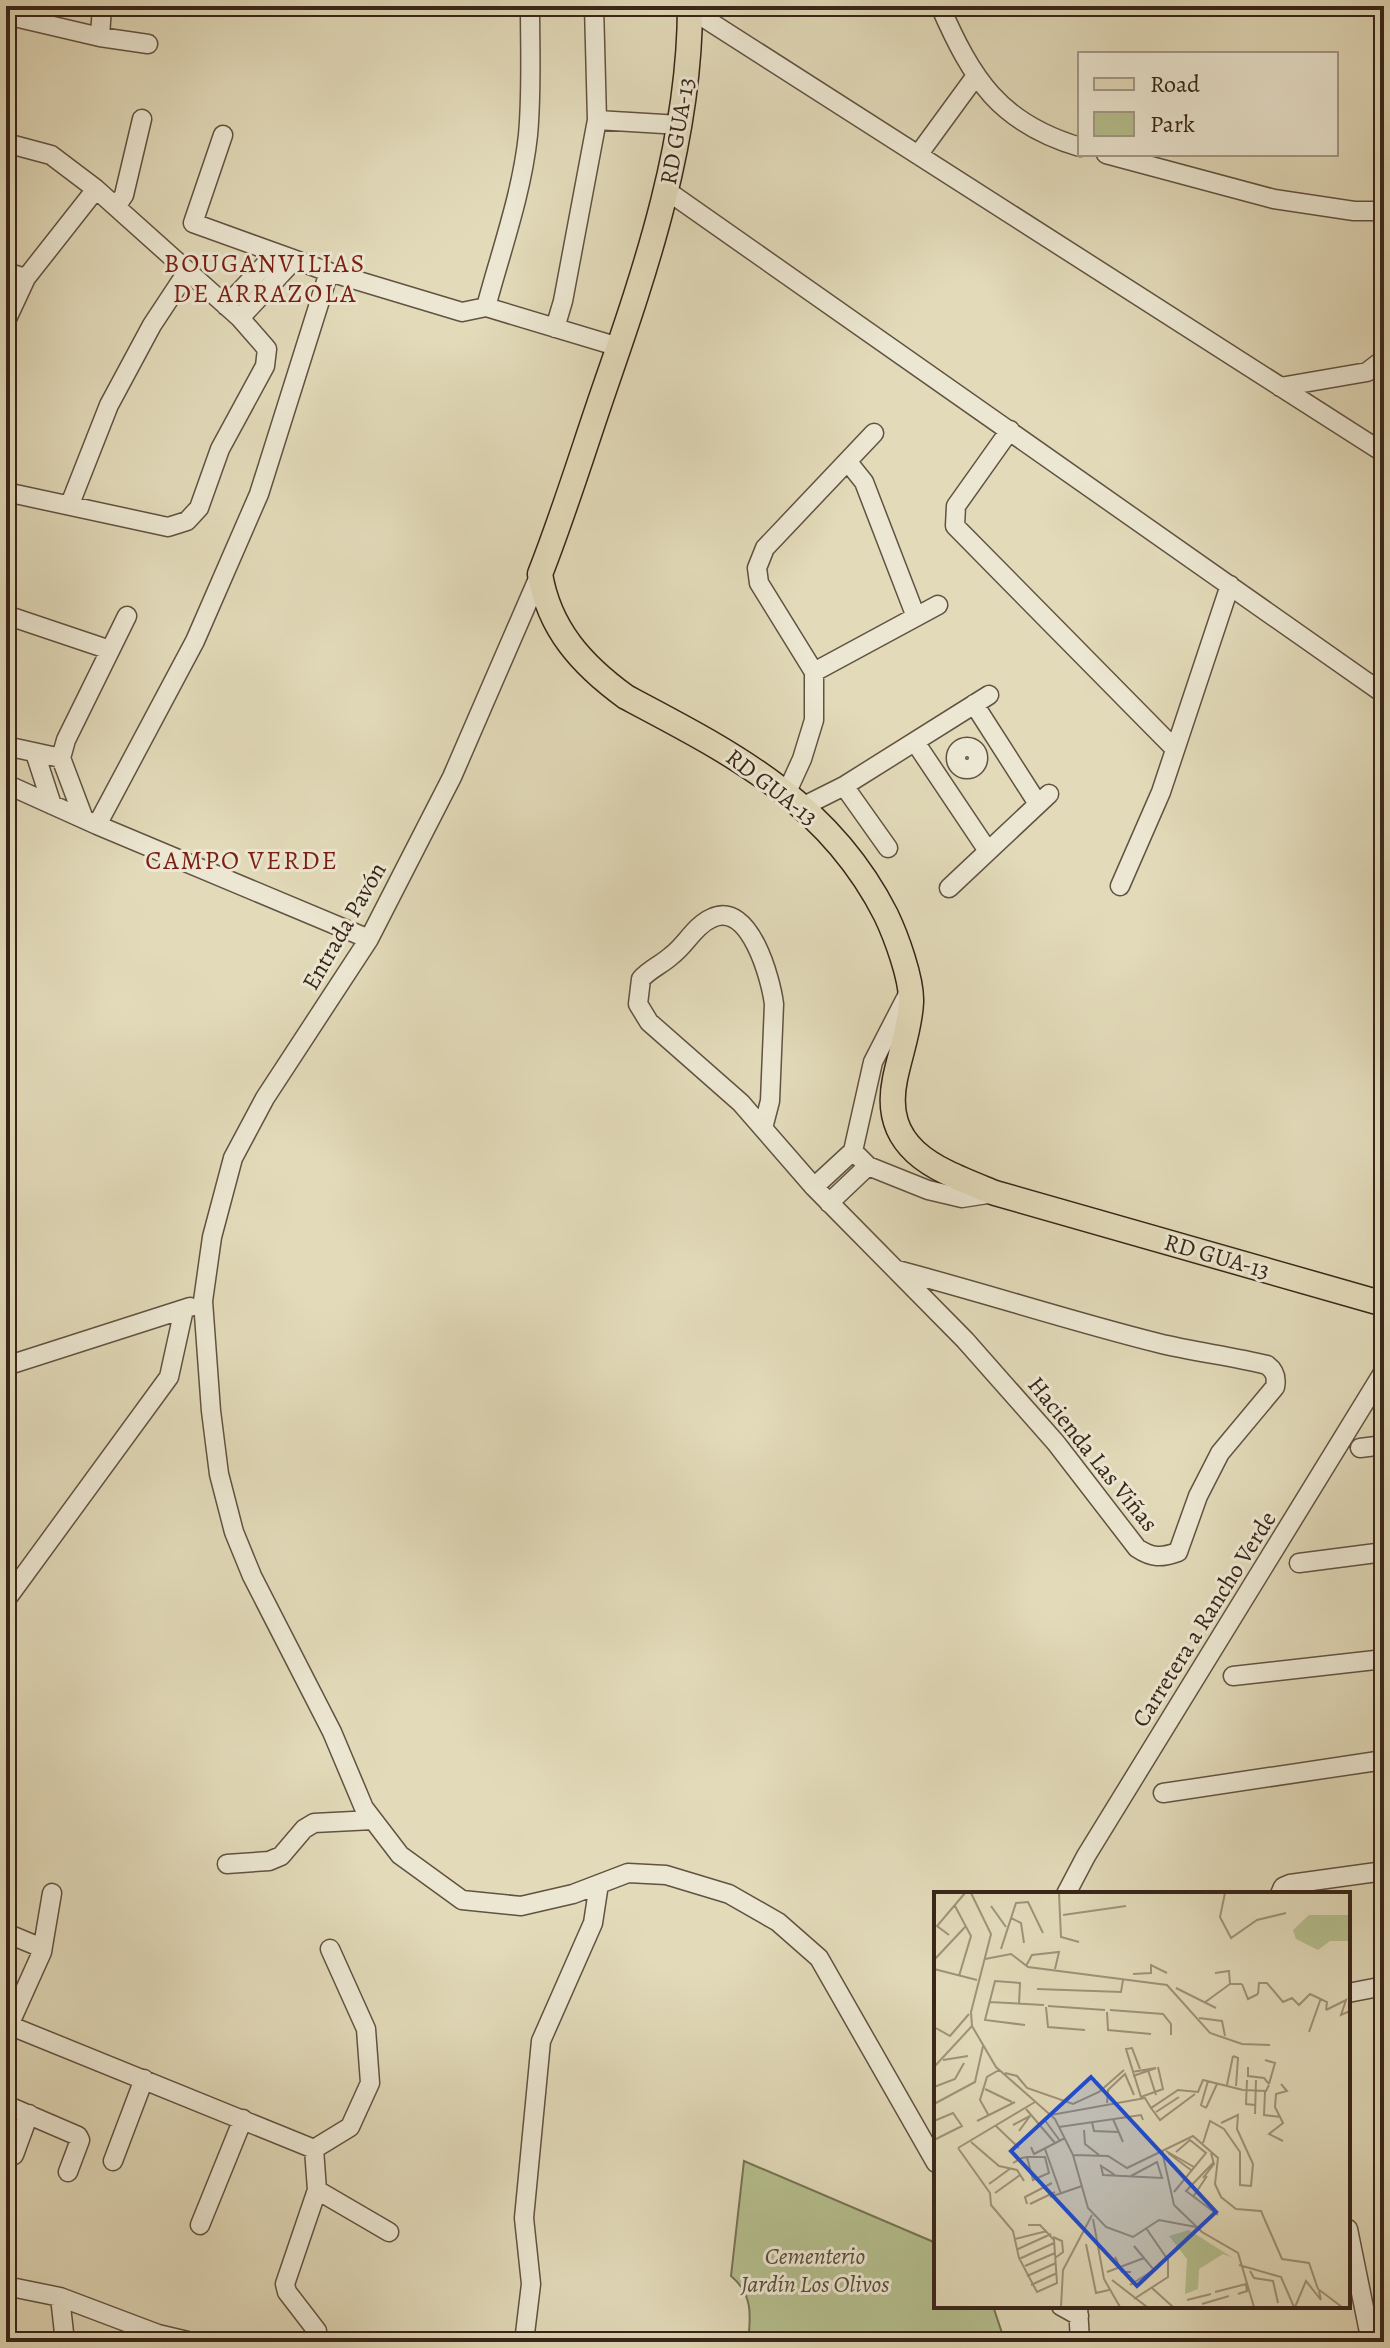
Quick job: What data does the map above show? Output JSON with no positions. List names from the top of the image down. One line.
{"streets":{"main road":["RD GUA-13"],"street":["Entrada Pavón","Hacienda Las Viñas","Carretera a Rancho Verde"]},"crossings":[["RD GUA-13","Entrada Pavón"]],"districts":["BOUGANVILIAS DE ARRAZOLA","CAMPO VERDE"],"parks":["Cementerio Jardín Los Olivos"],"legend":["Road","Park"]}
